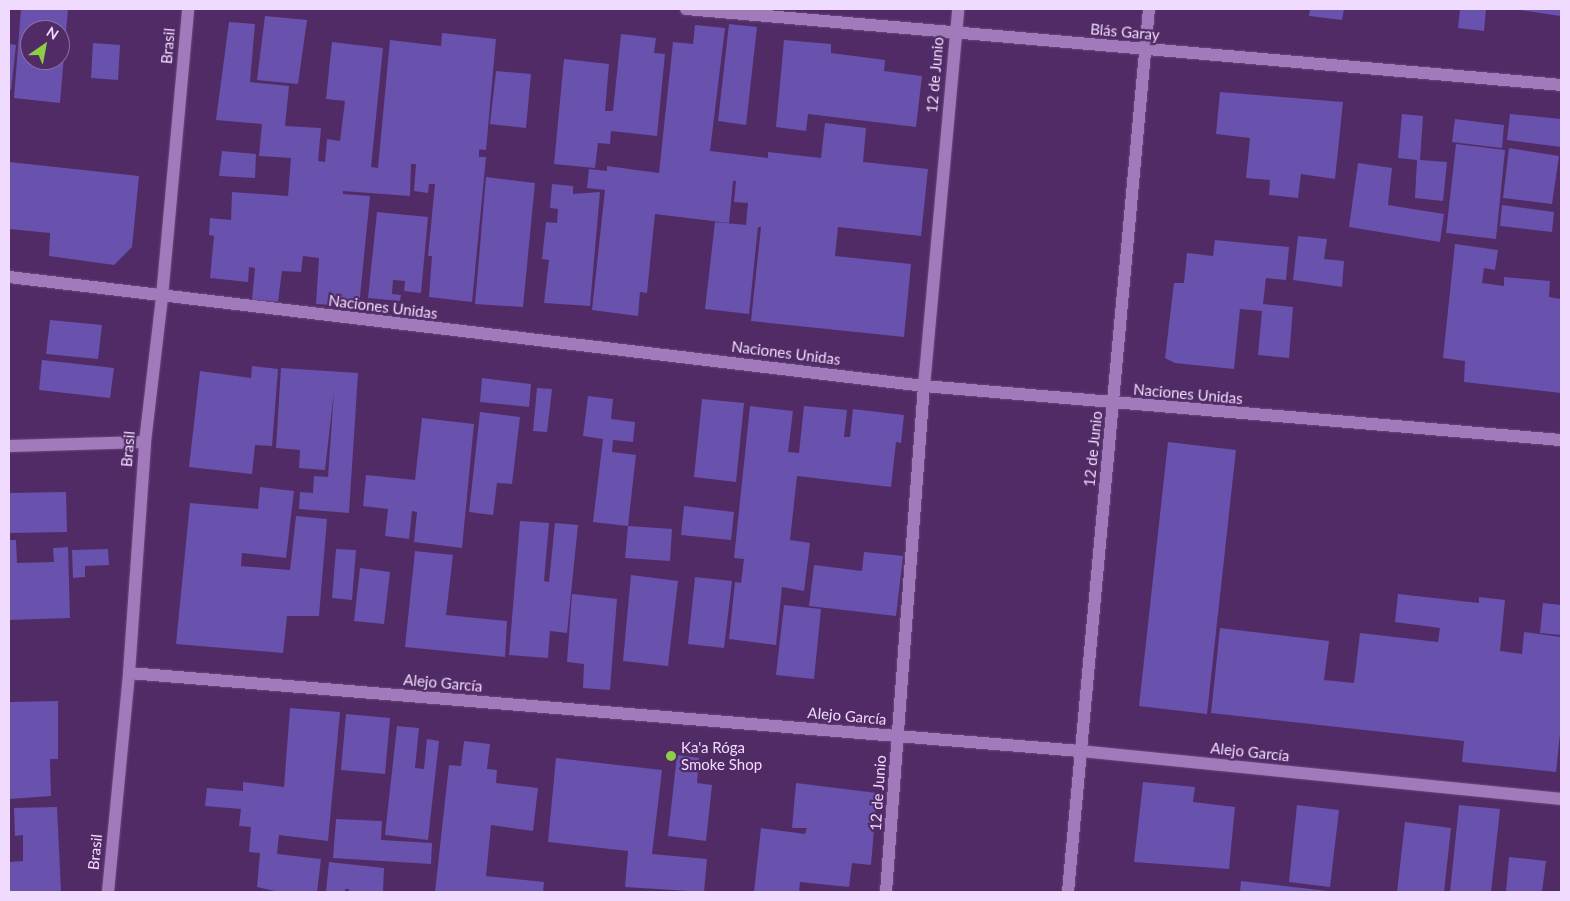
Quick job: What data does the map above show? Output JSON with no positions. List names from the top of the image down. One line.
{"streets":{"street":["Blás Garay","Brasil","12 de Junio","Naciones Unidas","Alejo García"]},"crossings":[["Blás Garay","12 de Junio"],["Brasil","Naciones Unidas"],["Brasil","Alejo García"],["12 de Junio","Naciones Unidas"],["12 de Junio","Alejo García"]],"places":["Ka'a Róga Smoke Shop"],"north":"top right"}
